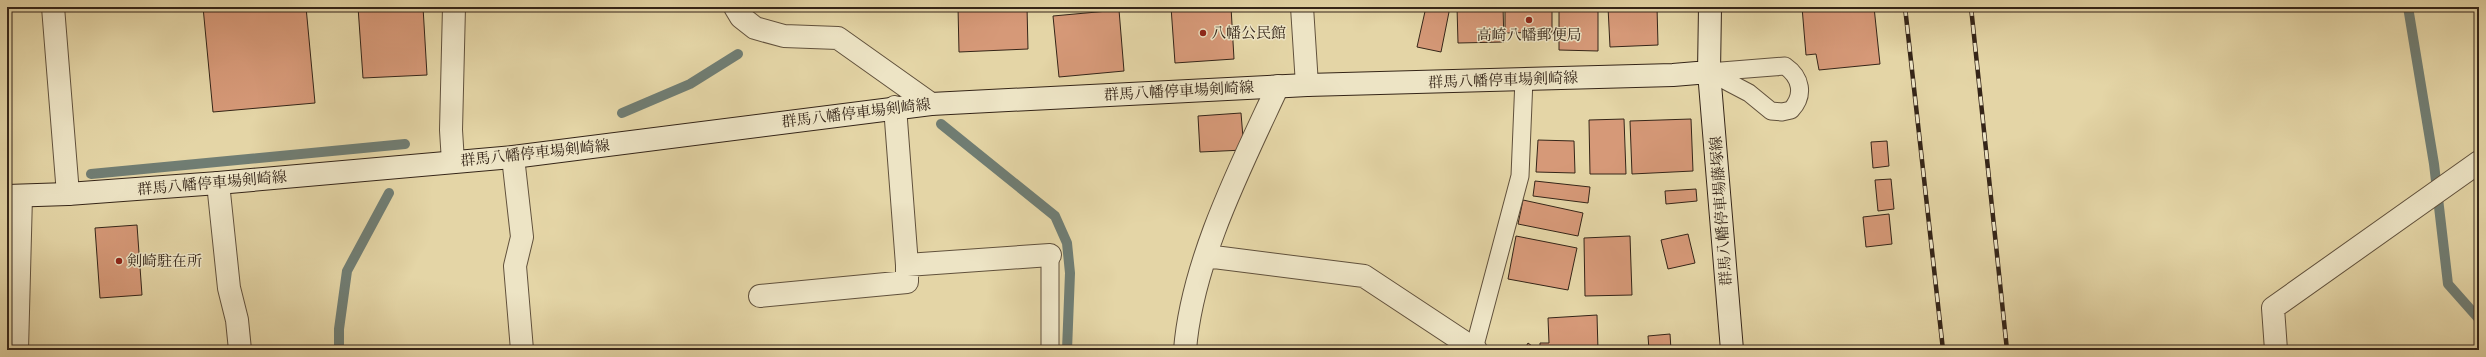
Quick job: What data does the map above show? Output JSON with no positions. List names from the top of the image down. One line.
{"streets":{"street":["群馬八幡停車場剣崎線","群馬八幡停車場藤塚線"]},"crossings":[["群馬八幡停車場剣崎線","群馬八幡停車場藤塚線"]],"places":["高崎八幡郵便局","八幡公民館","剣崎駐在所"]}
